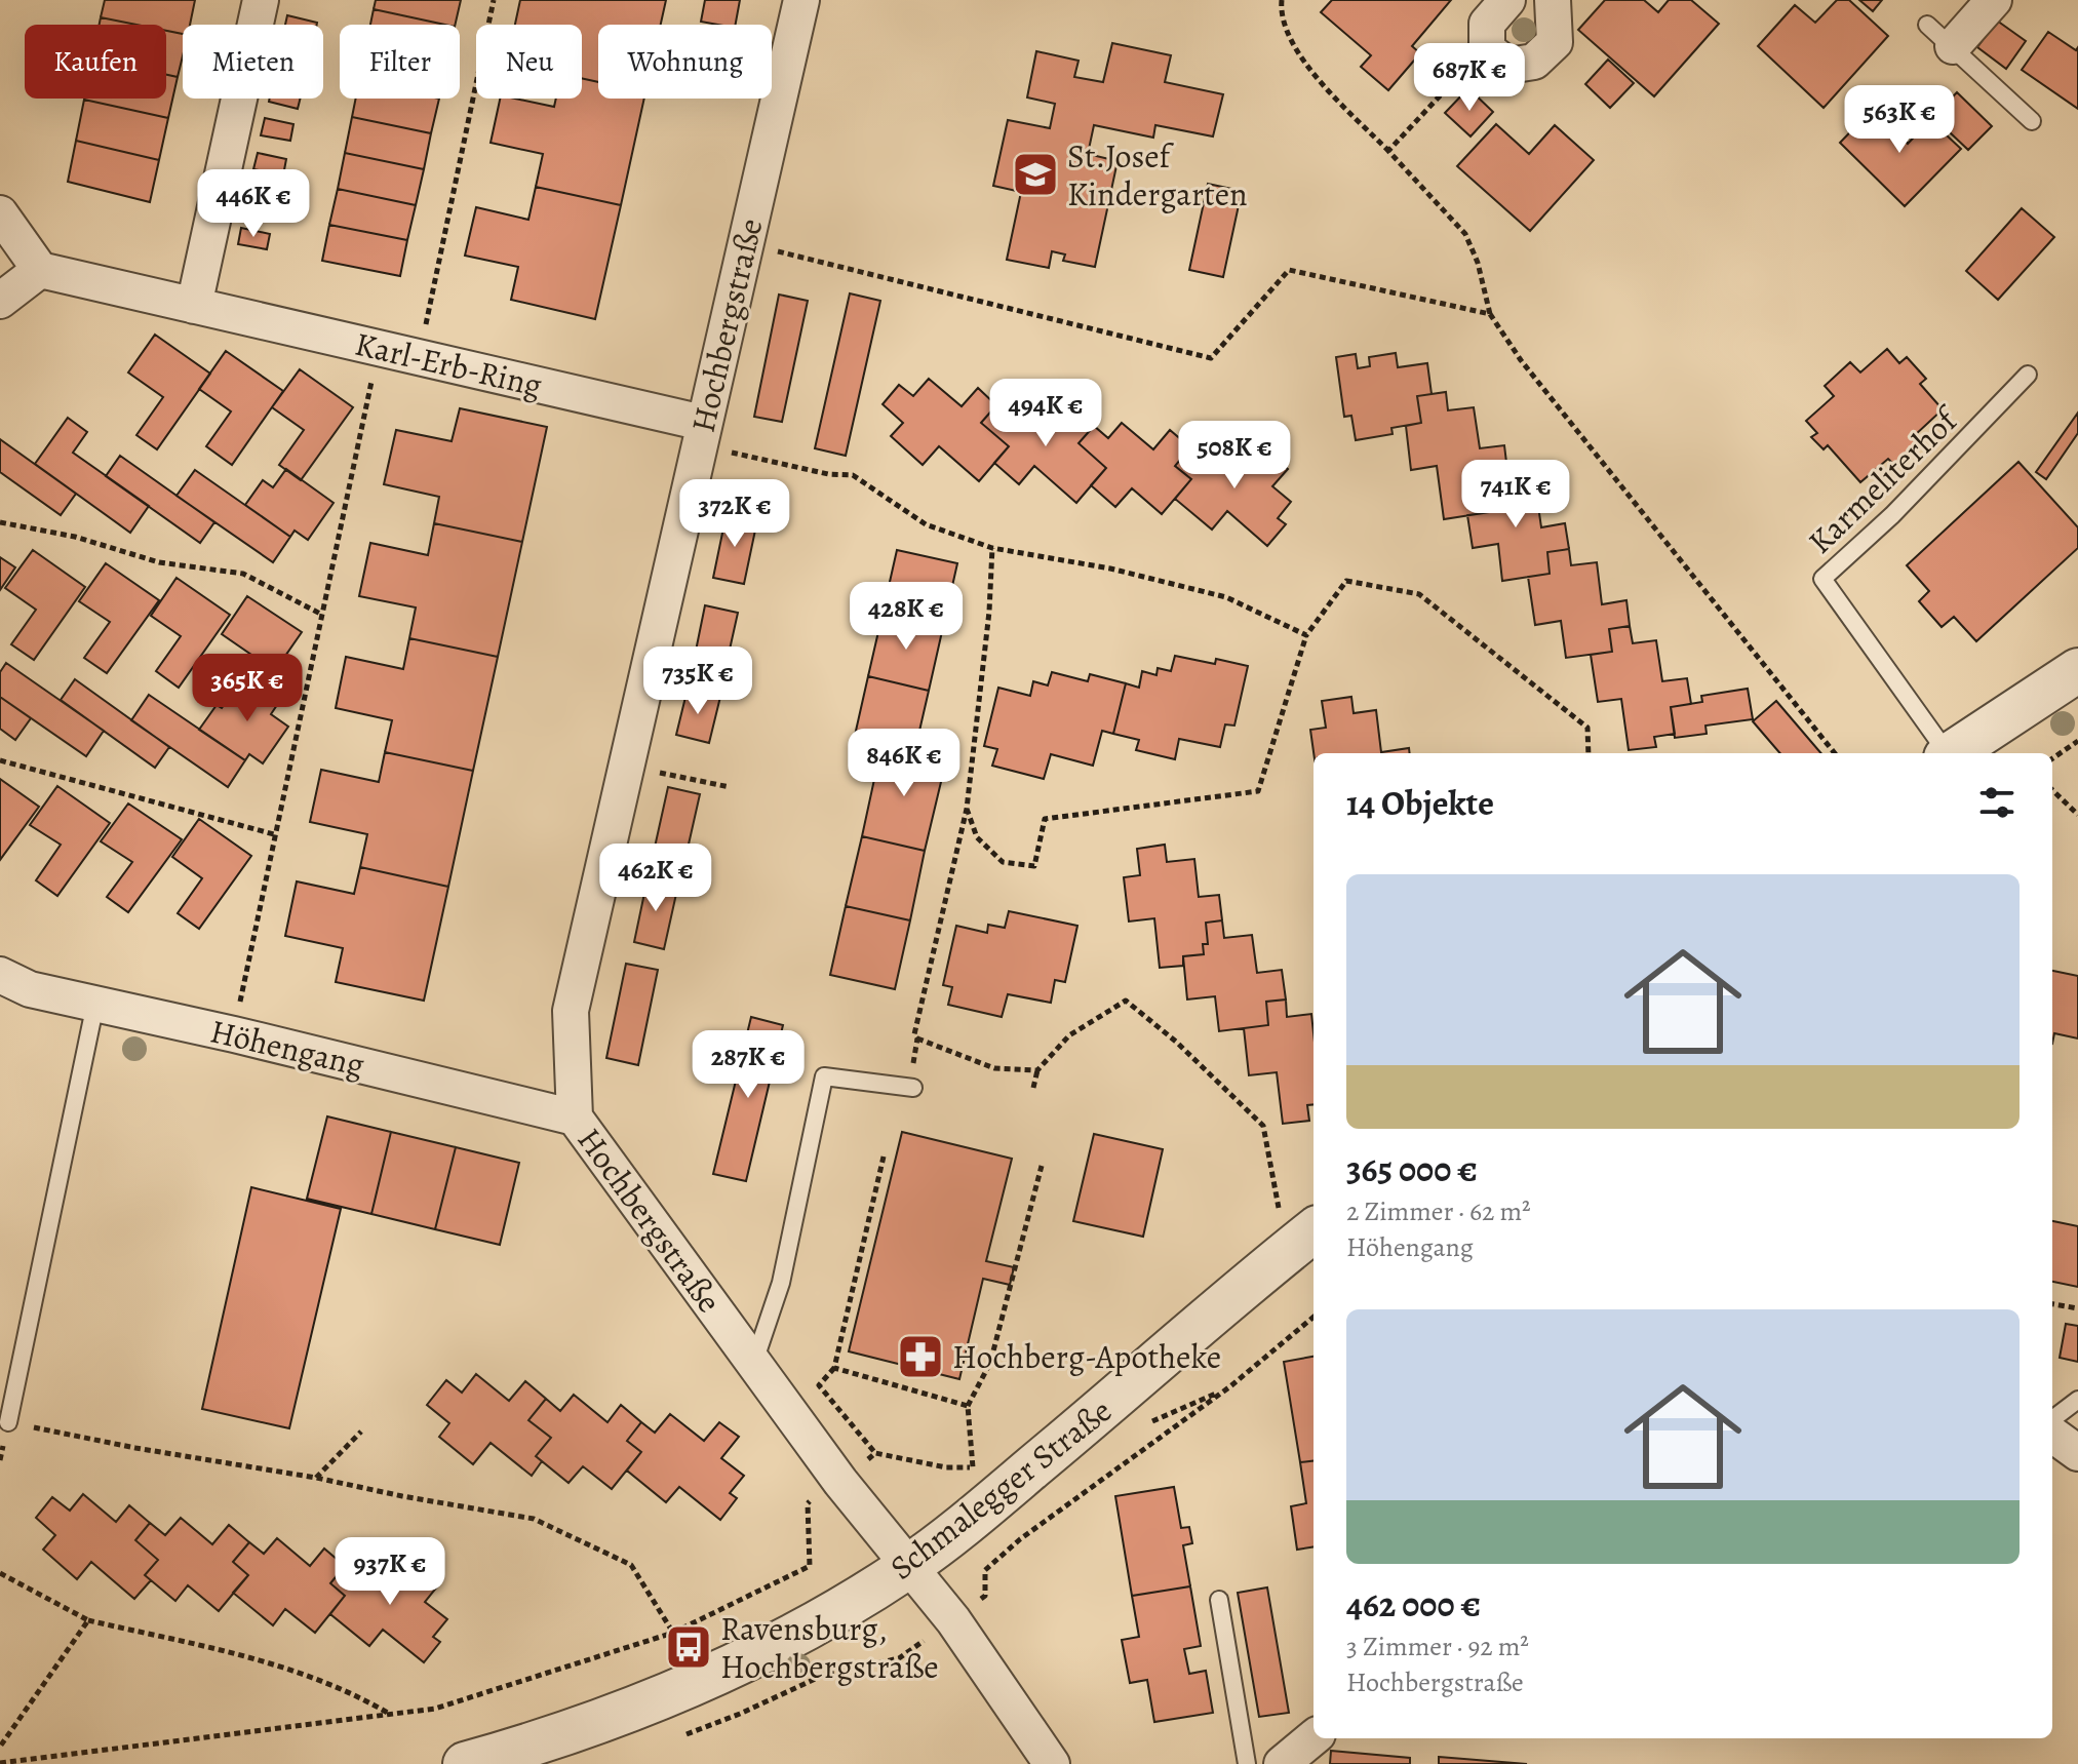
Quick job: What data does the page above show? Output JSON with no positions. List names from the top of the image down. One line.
{"streets":{"street":["Hochbergstraße","Karl-Erb-Ring","Höhengang","Schmalegger Straße"],"lane":["Karmeliterhof"]},"crossings":[["Hochbergstraße","Karl-Erb-Ring"],["Hochbergstraße","Höhengang"],["Hochbergstraße","Schmalegger Straße"]],"places":{"school or university":["St.Josef Kindergarten"],"pharmacy":["Hochberg-Apotheke"],"bus stop":["Ravensburg, Hochbergstraße"]},"page":{"chip":["Kaufen","Mieten","Filter","Neu","Wohnung"],"price":["687K €","563K €","446K €","494K €","508K €","741K €","372K €","428K €","735K €","365K €","846K €","462K €","287K €","937K €"],"heading":"14 Objekte","list":[{"name":"365 000 €","note":"2 Zimmer · 62 m² · Höhengang"},{"name":"462 000 €","note":"3 Zimmer · 92 m² · Hochbergstraße"}]}}
